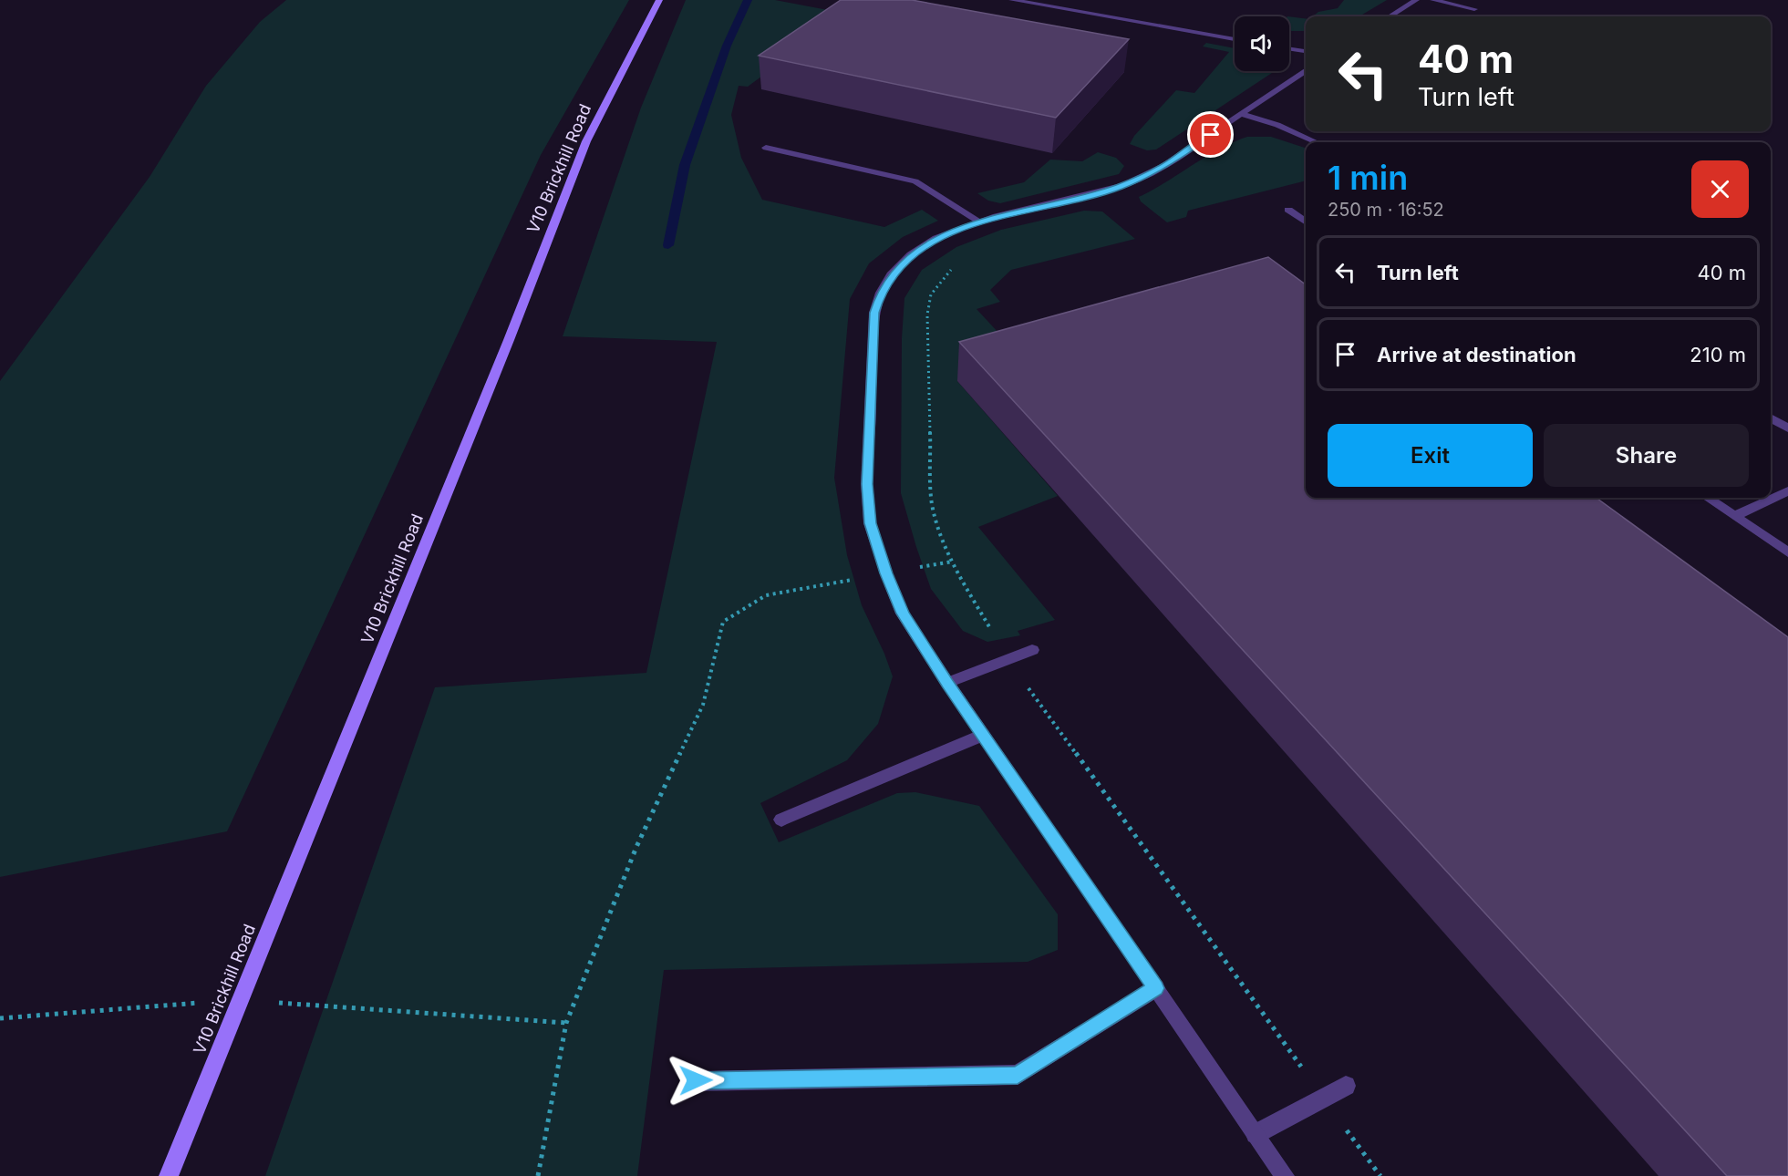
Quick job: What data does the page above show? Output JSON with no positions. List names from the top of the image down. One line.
{"streets":{"street":["V10 Brickhill Road"]},"page":{"turn":["40 m","Turn left"],"heading":["1 min","250 m · 16:52"],"list":[{"name":"Turn left","value":"40 m"},{"name":"Arrive at destination","value":"210 m"}],"buttons":["Exit","Share"]}}
